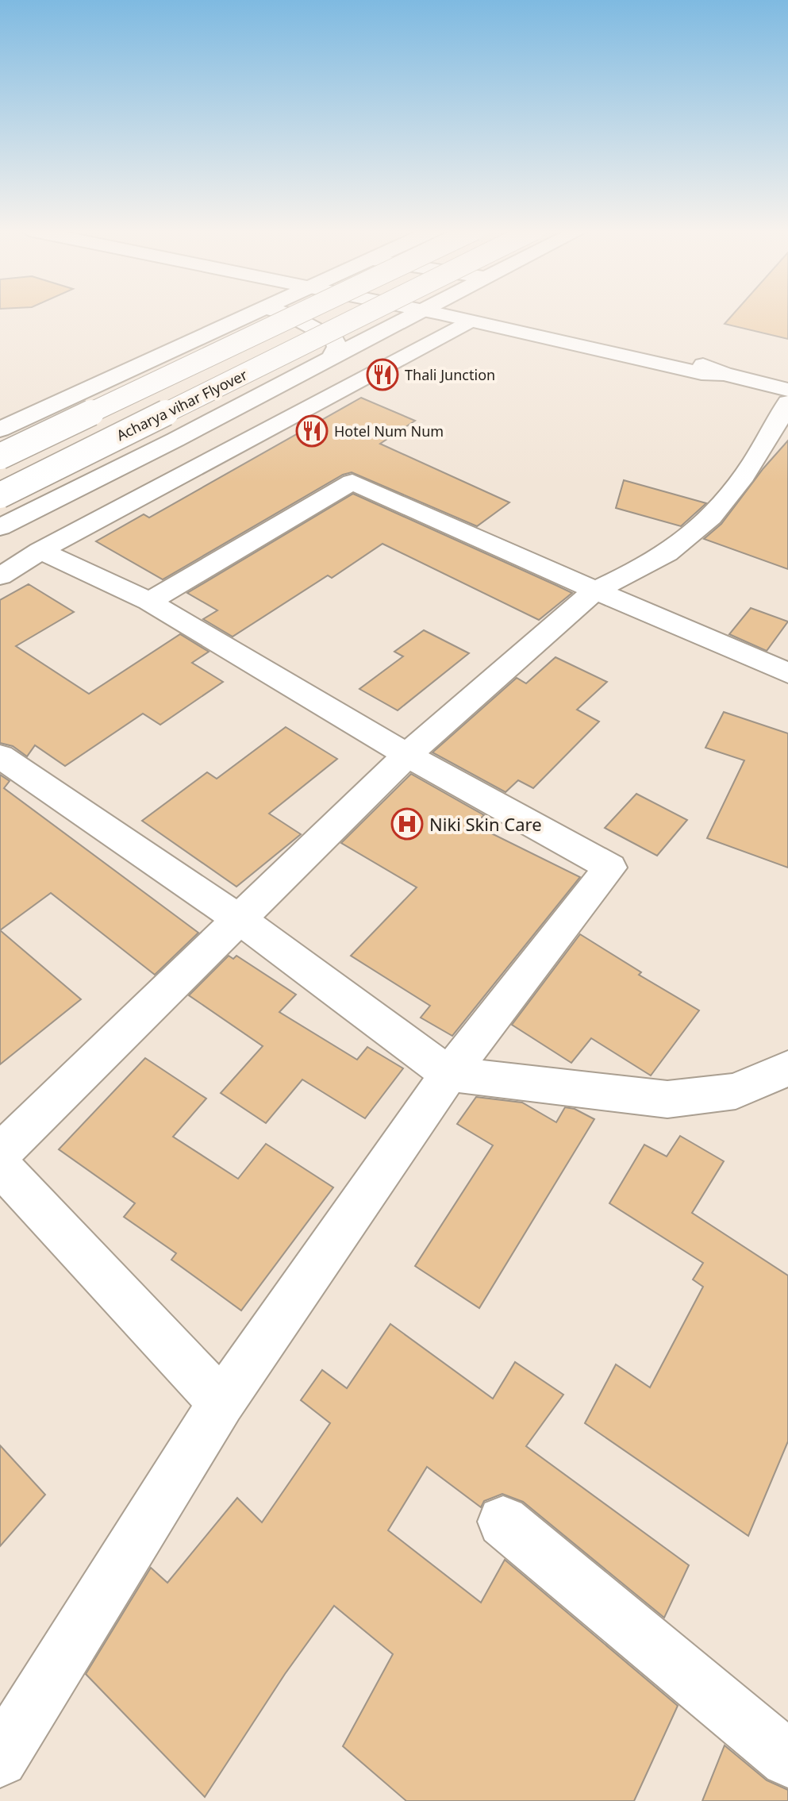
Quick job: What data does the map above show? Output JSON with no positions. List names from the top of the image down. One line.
{"streets":{"main road":["Acharya vihar Flyover"]},"places":{"restaurant":["Thali Junction","Hotel Num Num"],"hospital":["Niki Skin Care"]}}
